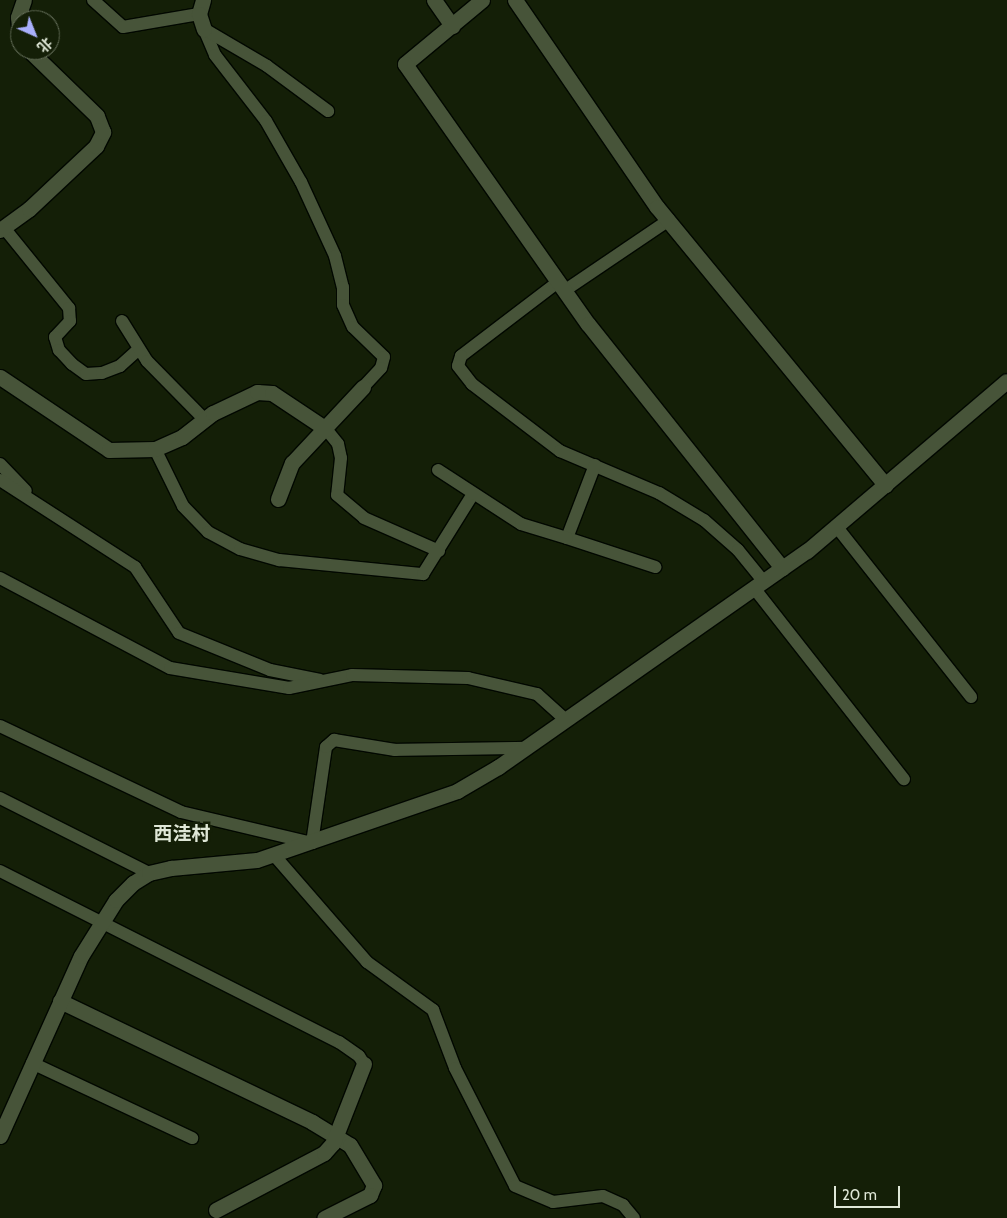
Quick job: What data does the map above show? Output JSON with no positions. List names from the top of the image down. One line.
{"districts":["西洼村"],"scale_bar":"20 m","north":"bottom right"}
